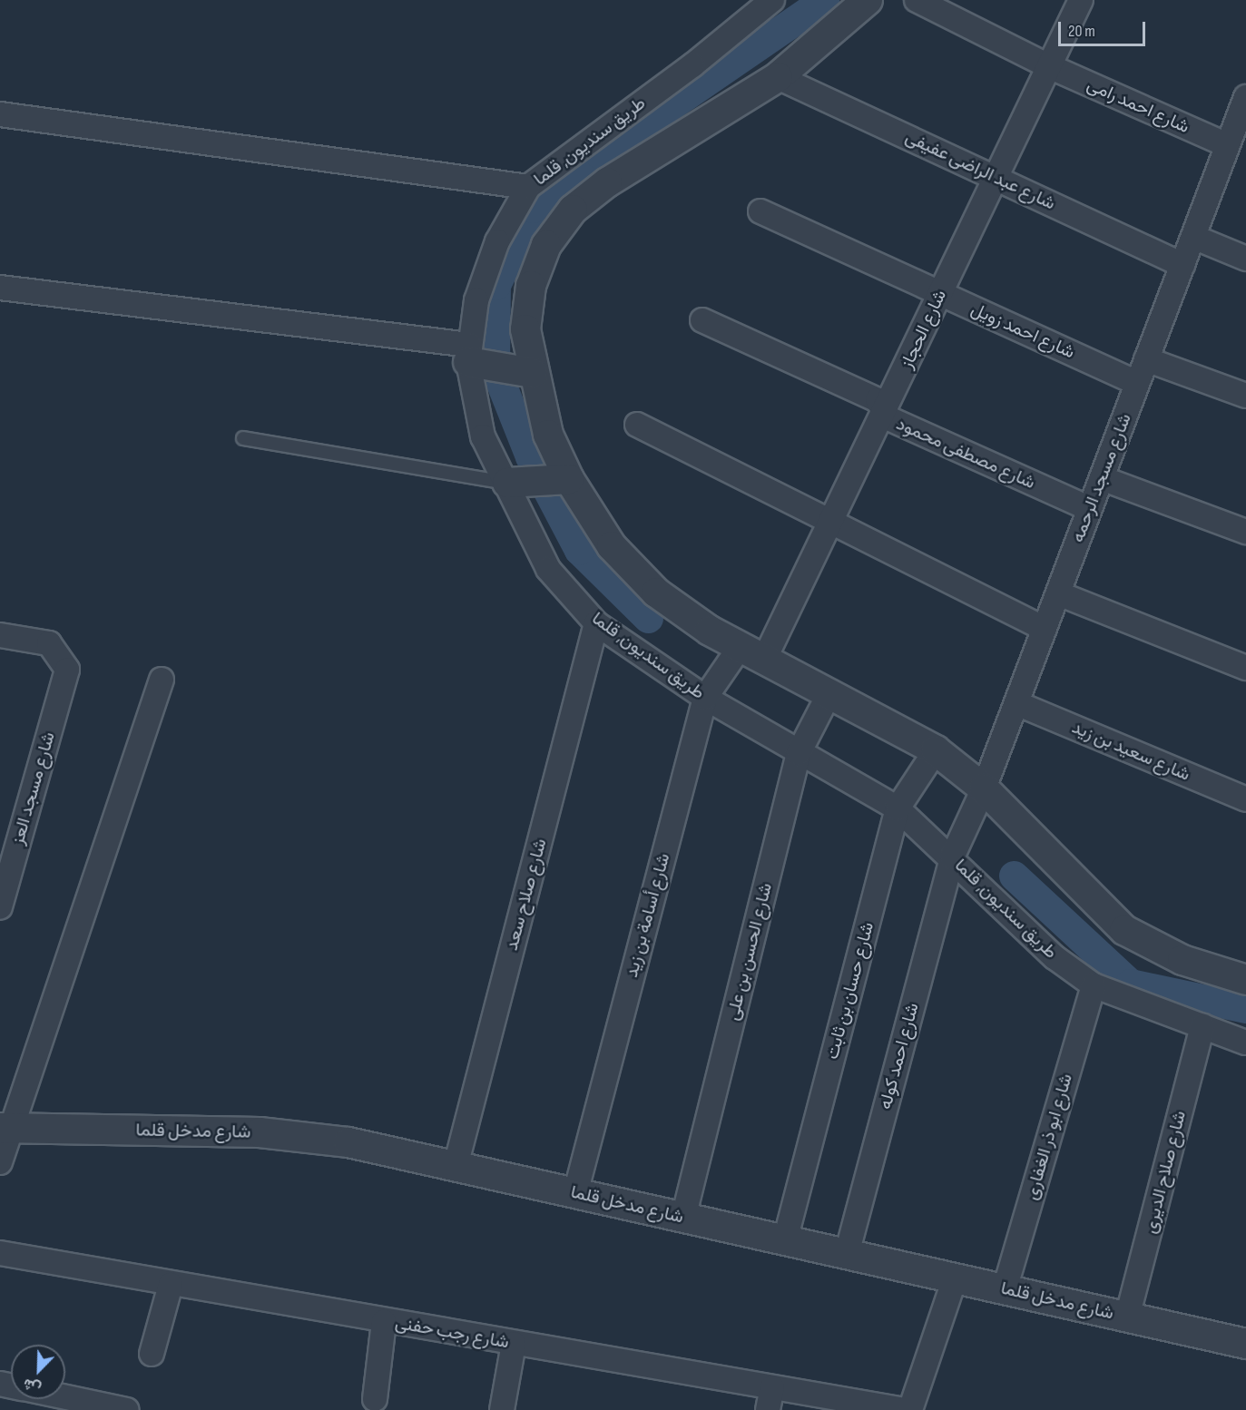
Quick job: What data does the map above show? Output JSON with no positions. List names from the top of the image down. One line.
{"streets":{"street":["شارع احمد رامى","طريق سنديون, قلما","شارع عبد الراضى عفيفى","شارع الحجاز","شارع احمد زويل","شارع مصطفى محمود","شارع مسجد الرحمه","شارع سعيد بن زيد","شارع مسجد العز","شارع صلاح سعد","شارع أسامة بن زيد","شارع الحسن بن على","شارع حسان بن ثابت","شارع احمد كوله","شارع مدخل قلما","شارع ابو ذر الغفارى","شارع صلاح الديرى","شارع رجب حفنى"]},"crossings":[["شارع احمد رامى","شارع الحجاز"],["شارع احمد رامى","شارع مسجد الرحمه"],["طريق سنديون, قلما","شارع مسجد الرحمه"],["طريق سنديون, قلما","شارع صلاح سعد"],["طريق سنديون, قلما","شارع أسامة بن زيد"],["طريق سنديون, قلما","شارع الحسن بن على"],["طريق سنديون, قلما","شارع حسان بن ثابت"],["طريق سنديون, قلما","شارع احمد كوله"],["طريق سنديون, قلما","شارع ابو ذر الغفارى"],["طريق سنديون, قلما","شارع صلاح الديرى"],["شارع عبد الراضى عفيفى","شارع الحجاز"],["شارع عبد الراضى عفيفى","شارع مسجد الرحمه"],["شارع الحجاز","شارع احمد زويل"],["شارع الحجاز","شارع مصطفى محمود"],["شارع الحجاز","شارع أسامة بن زيد"],["شارع احمد زويل","شارع مسجد الرحمه"],["شارع مصطفى محمود","شارع مسجد الرحمه"],["شارع مسجد الرحمه","شارع سعيد بن زيد"],["شارع مسجد الرحمه","شارع احمد كوله"],["شارع صلاح سعد","شارع مدخل قلما"],["شارع أسامة بن زيد","شارع مدخل قلما"],["شارع الحسن بن على","شارع مدخل قلما"],["شارع حسان بن ثابت","شارع مدخل قلما"],["شارع احمد كوله","شارع مدخل قلما"],["شارع مدخل قلما","شارع ابو ذر الغفارى"],["شارع مدخل قلما","شارع صلاح الديرى"]],"scale_bar":"20 m","north":"bottom left"}
